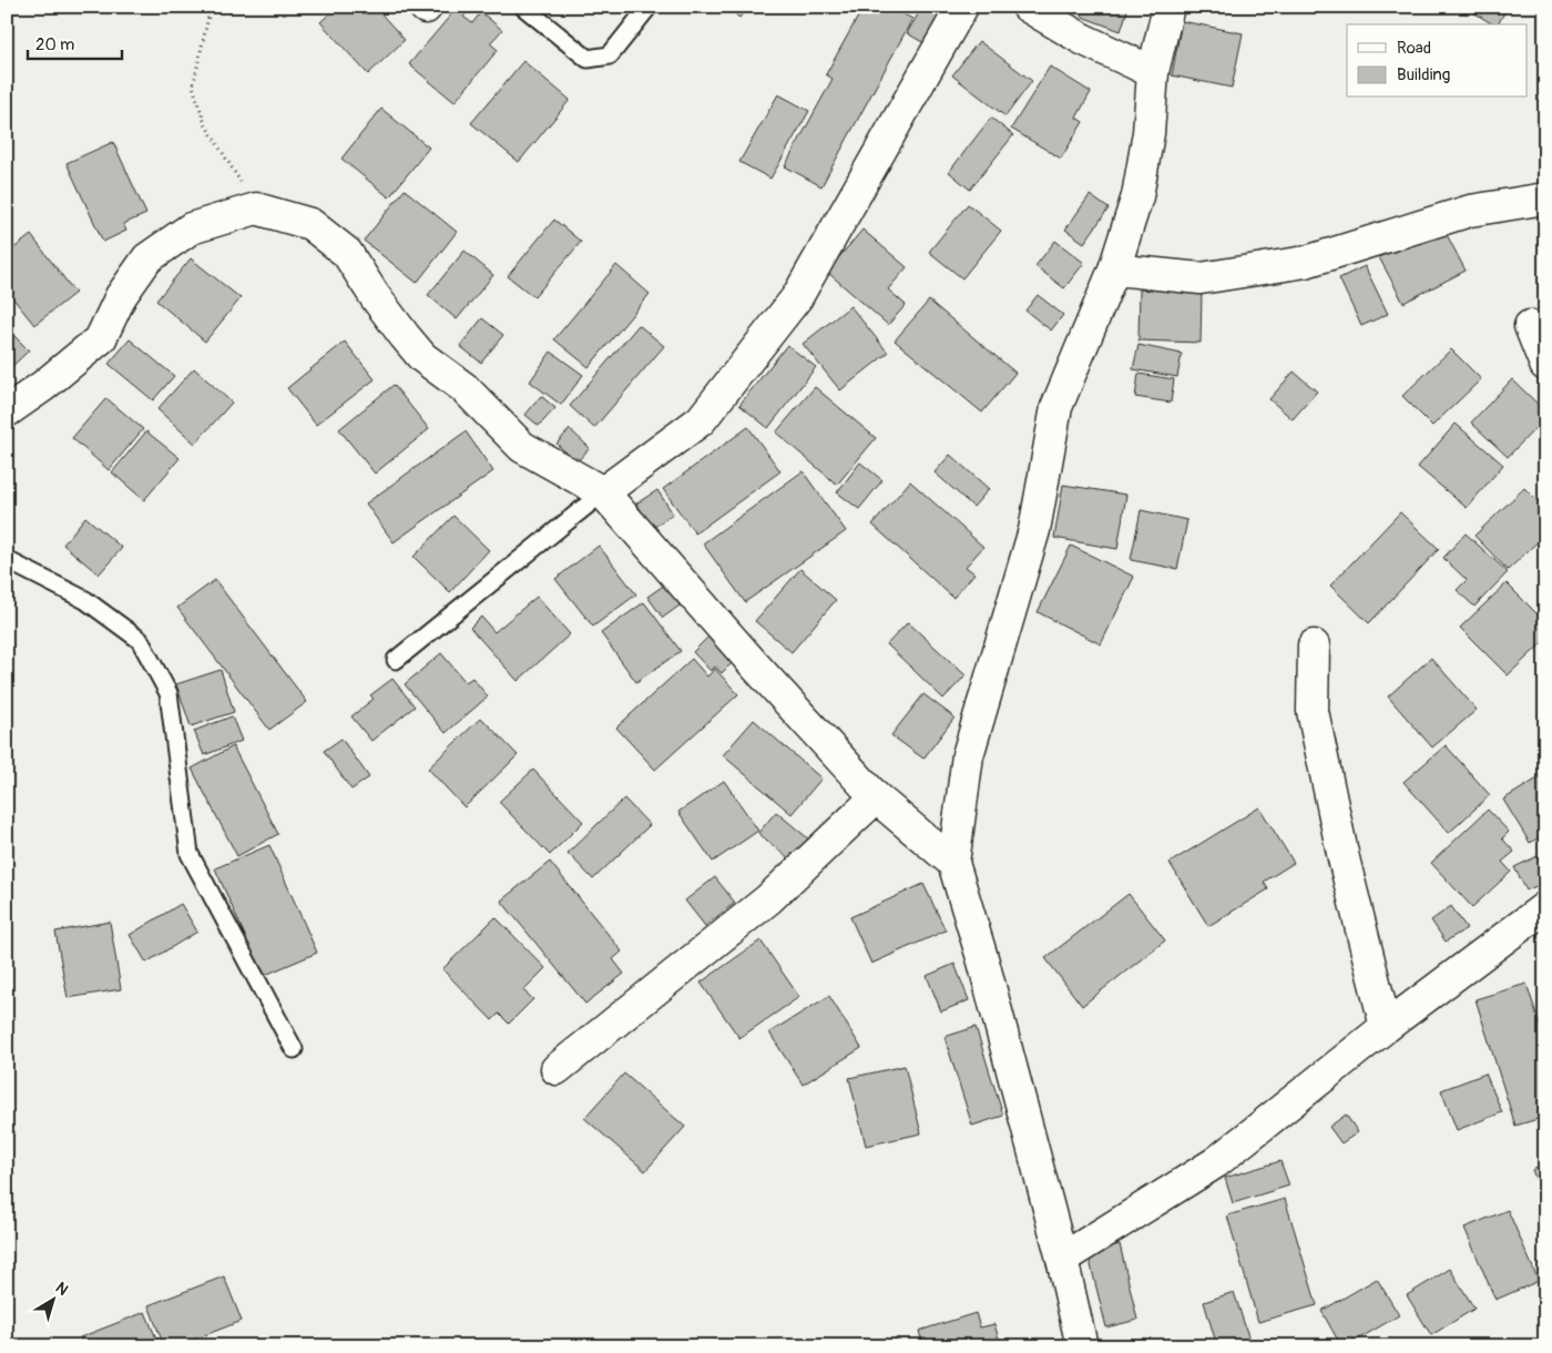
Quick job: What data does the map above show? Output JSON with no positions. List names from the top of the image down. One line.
{"legend":["Road","Building"],"scale_bar":"20 m","north":"top right"}
